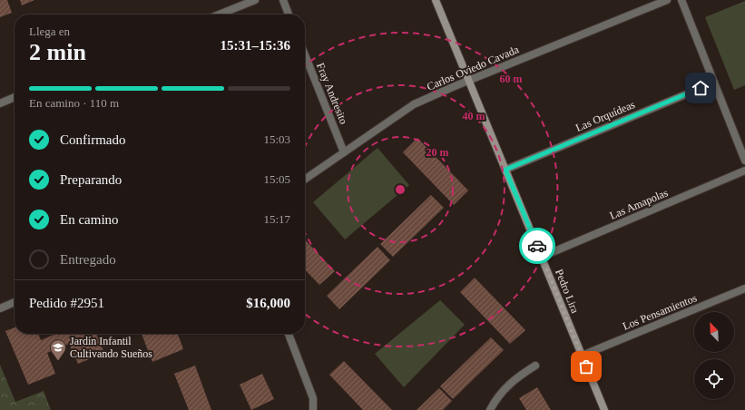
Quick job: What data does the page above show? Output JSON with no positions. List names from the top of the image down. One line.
{"streets":{"street":["Carlos Oviedo Cavada","Fray Andresito","Las Orquídeas","Las Amapolas","Pedro Lira","Los Pensamientos"]},"crossings":[["Carlos Oviedo Cavada","Fray Andresito"],["Carlos Oviedo Cavada","Pedro Lira"],["Las Orquídeas","Pedro Lira"],["Las Amapolas","Pedro Lira"],["Pedro Lira","Los Pensamientos"]],"places":{"school or university":["Jardín Infantil Cultivando Sueños"]},"north":"top left","page":{"heading":["2 min","Llega en","15:31–15:36"],"panel":["Pedido #2951","$16,000"],"bar":"En camino · 110 m","list":[["Confirmado","15:03"],["Preparando","15:05"],["En camino","15:17"],"Entregado"]},"rings":["60 m","40 m","20 m"]}
